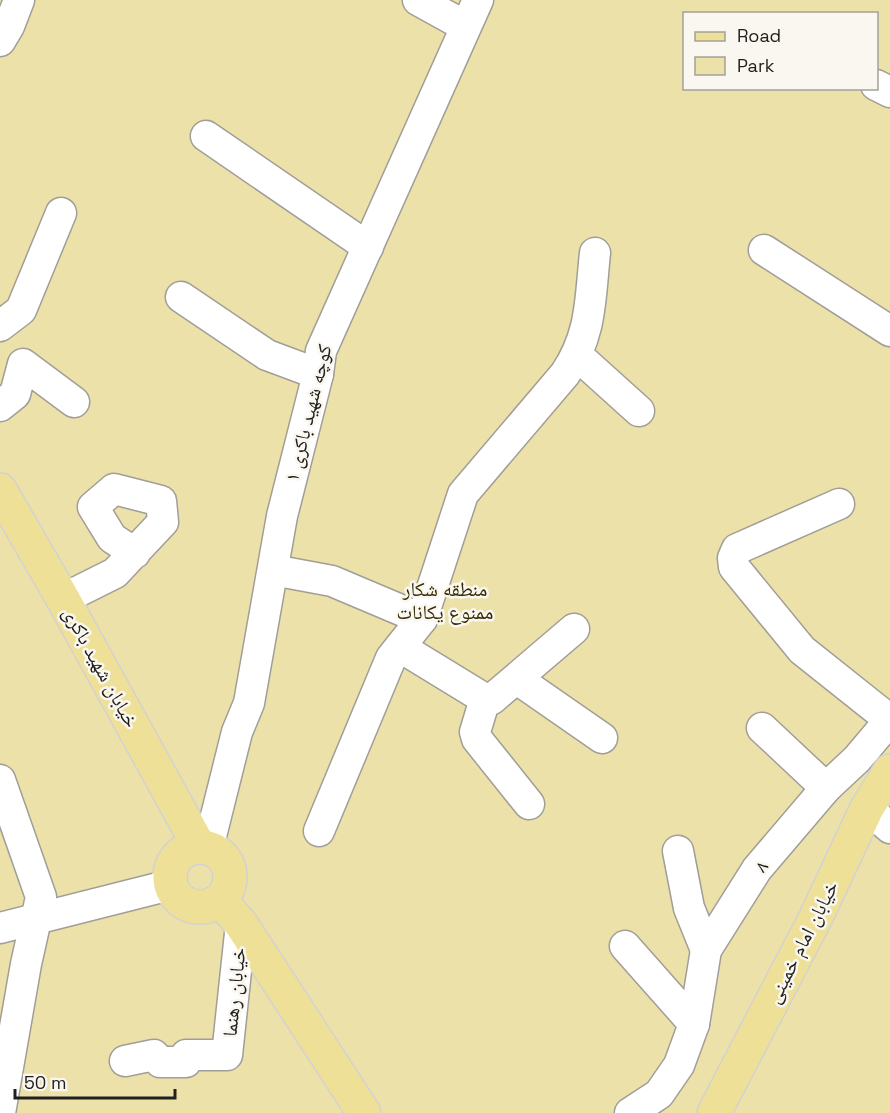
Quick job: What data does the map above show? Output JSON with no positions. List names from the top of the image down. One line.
{"streets":{"main road":["خیابان شهید باکری","خیابان امام خمینی"],"street":["کوچه شهید باکری ۱","۸","خیابان رهنما"]},"crossings":[["کوچه شهید باکری ۱","خیابان شهید باکری"],["کوچه شهید باکری ۱","خیابان رهنما"],["خیابان شهید باکری","خیابان رهنما"]],"parks":["منطقه شکار ممنوع یکانات"],"legend":["Road","Park"],"scale_bar":"50 m"}
